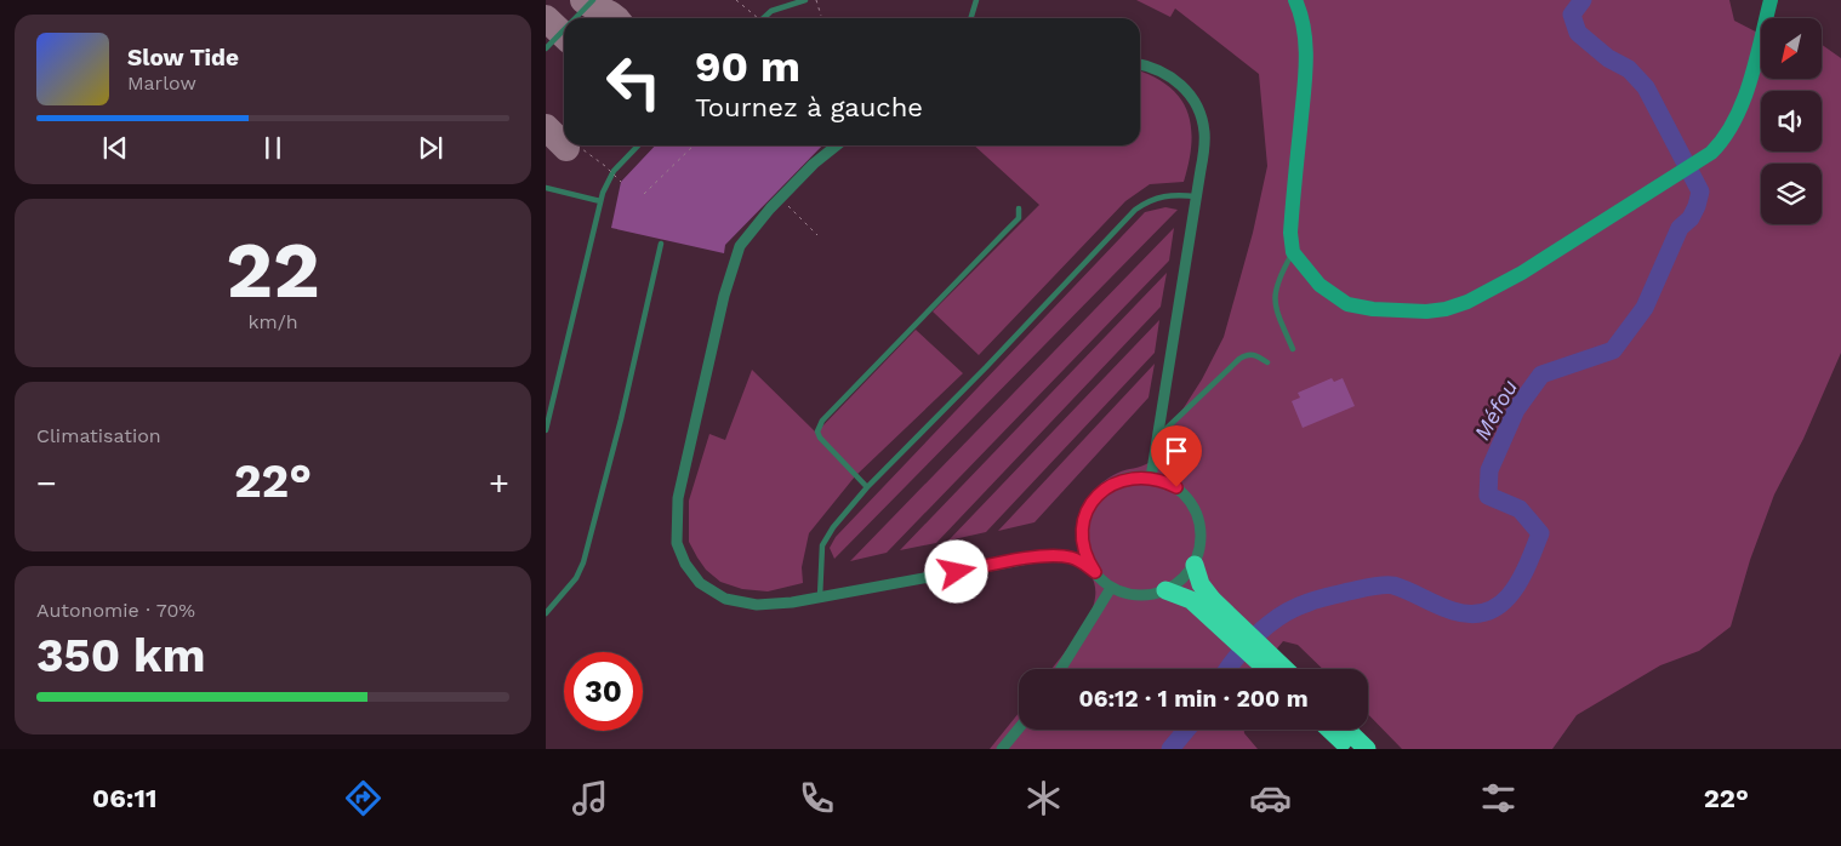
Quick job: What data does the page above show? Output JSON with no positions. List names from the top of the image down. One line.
{"water":["Méfou"],"north":"bottom left","page":{"turn":["90 m","Tournez à gauche"],"song":["Slow Tide","Marlow"],"tile":[["22","km/h"],"Climatisation",["Autonomie · 70%","350 km"]],"heat":["−","22°","+"],"limit":"30","trip":"06:12 · 1 min · 200 m","tabs":["06:11","22°"]}}
